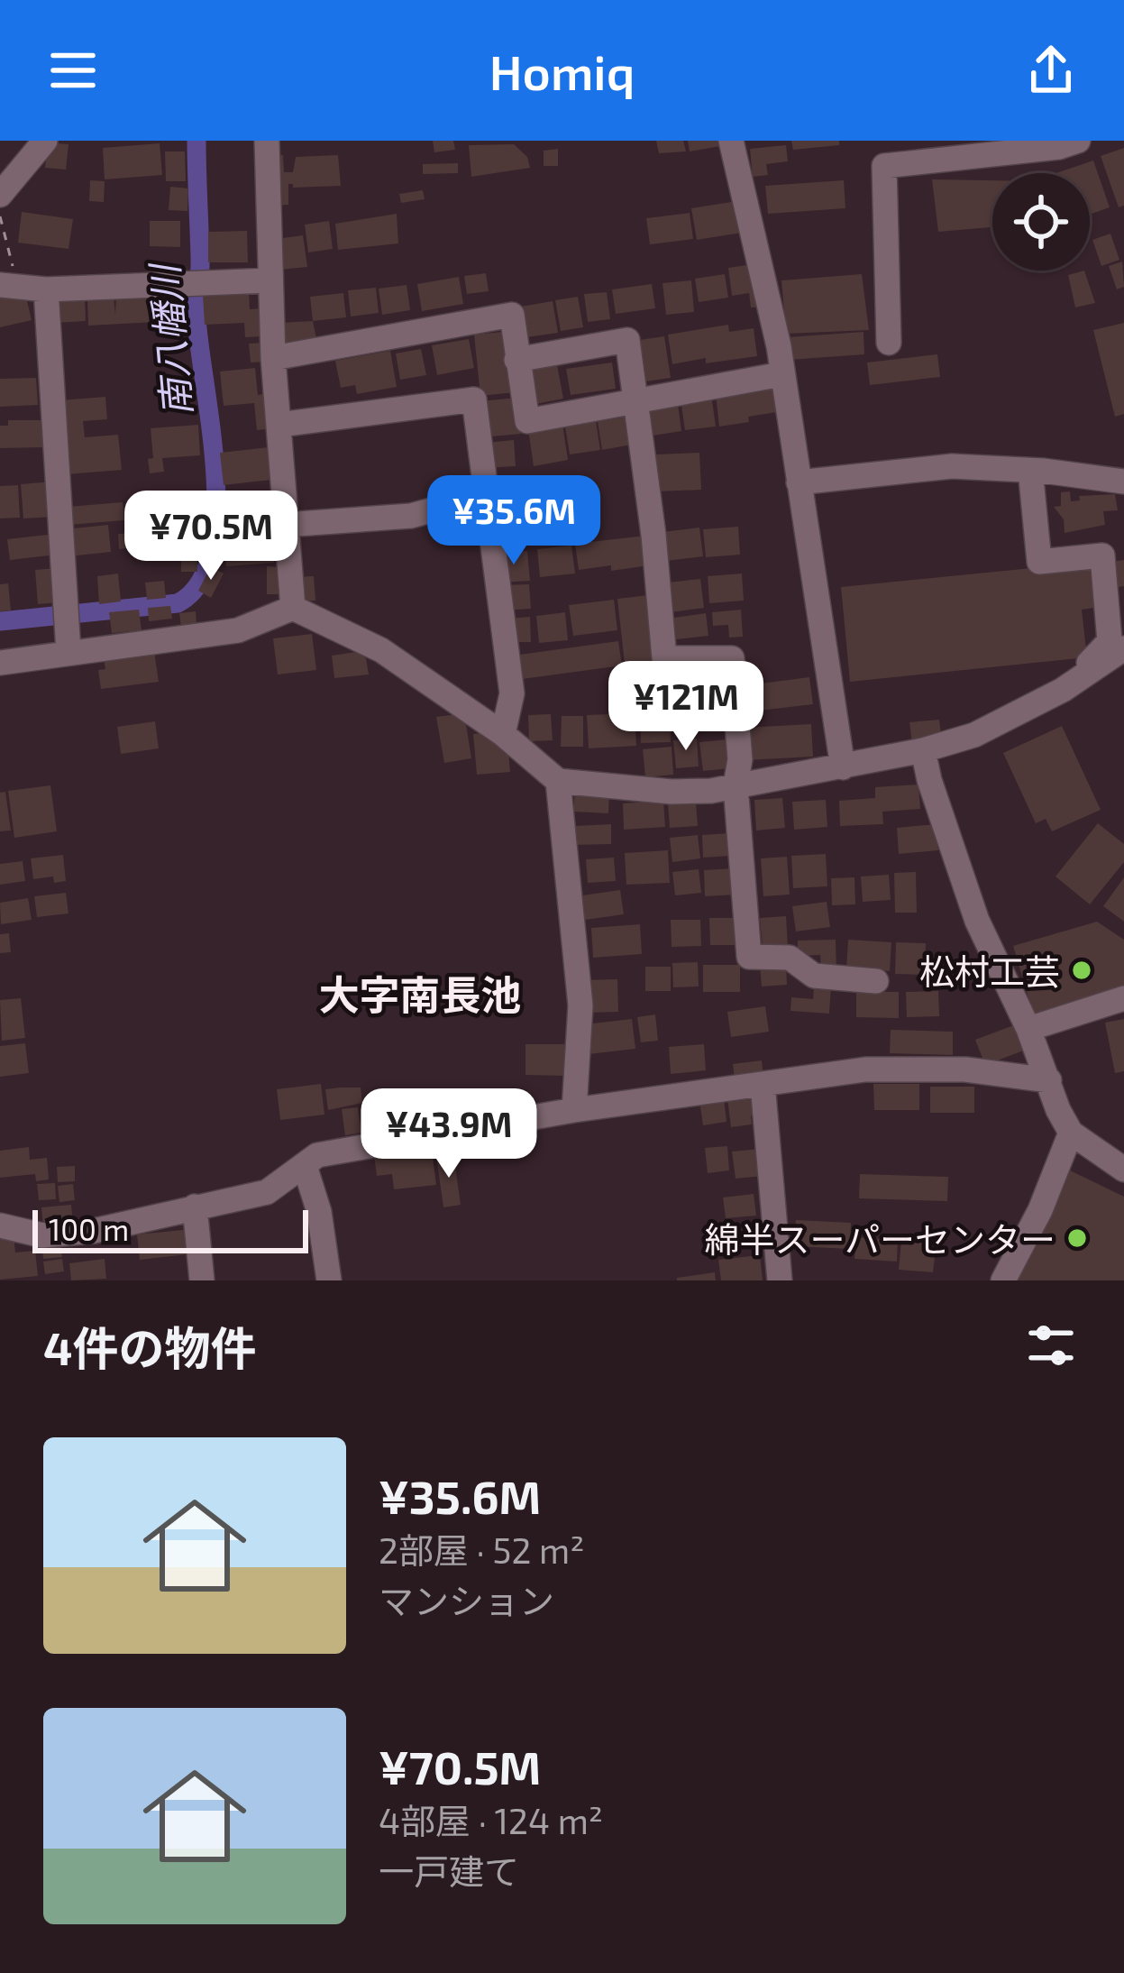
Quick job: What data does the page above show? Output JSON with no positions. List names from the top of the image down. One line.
{"districts":["大字南長池"],"water":["南八幡川"],"places":["松村工芸","綿半スーパーセンター"],"scale_bar":"100 m","page":{"header":"Homiq","price":["¥35.6M","¥70.5M","¥121M","¥43.9M"],"scale":"100 m","heading":"4件の物件","list":[{"name":"¥35.6M","note":"2部屋 · 52 m² · マンション"},{"name":"¥70.5M","note":"4部屋 · 124 m² · 一戸建て"}]}}
